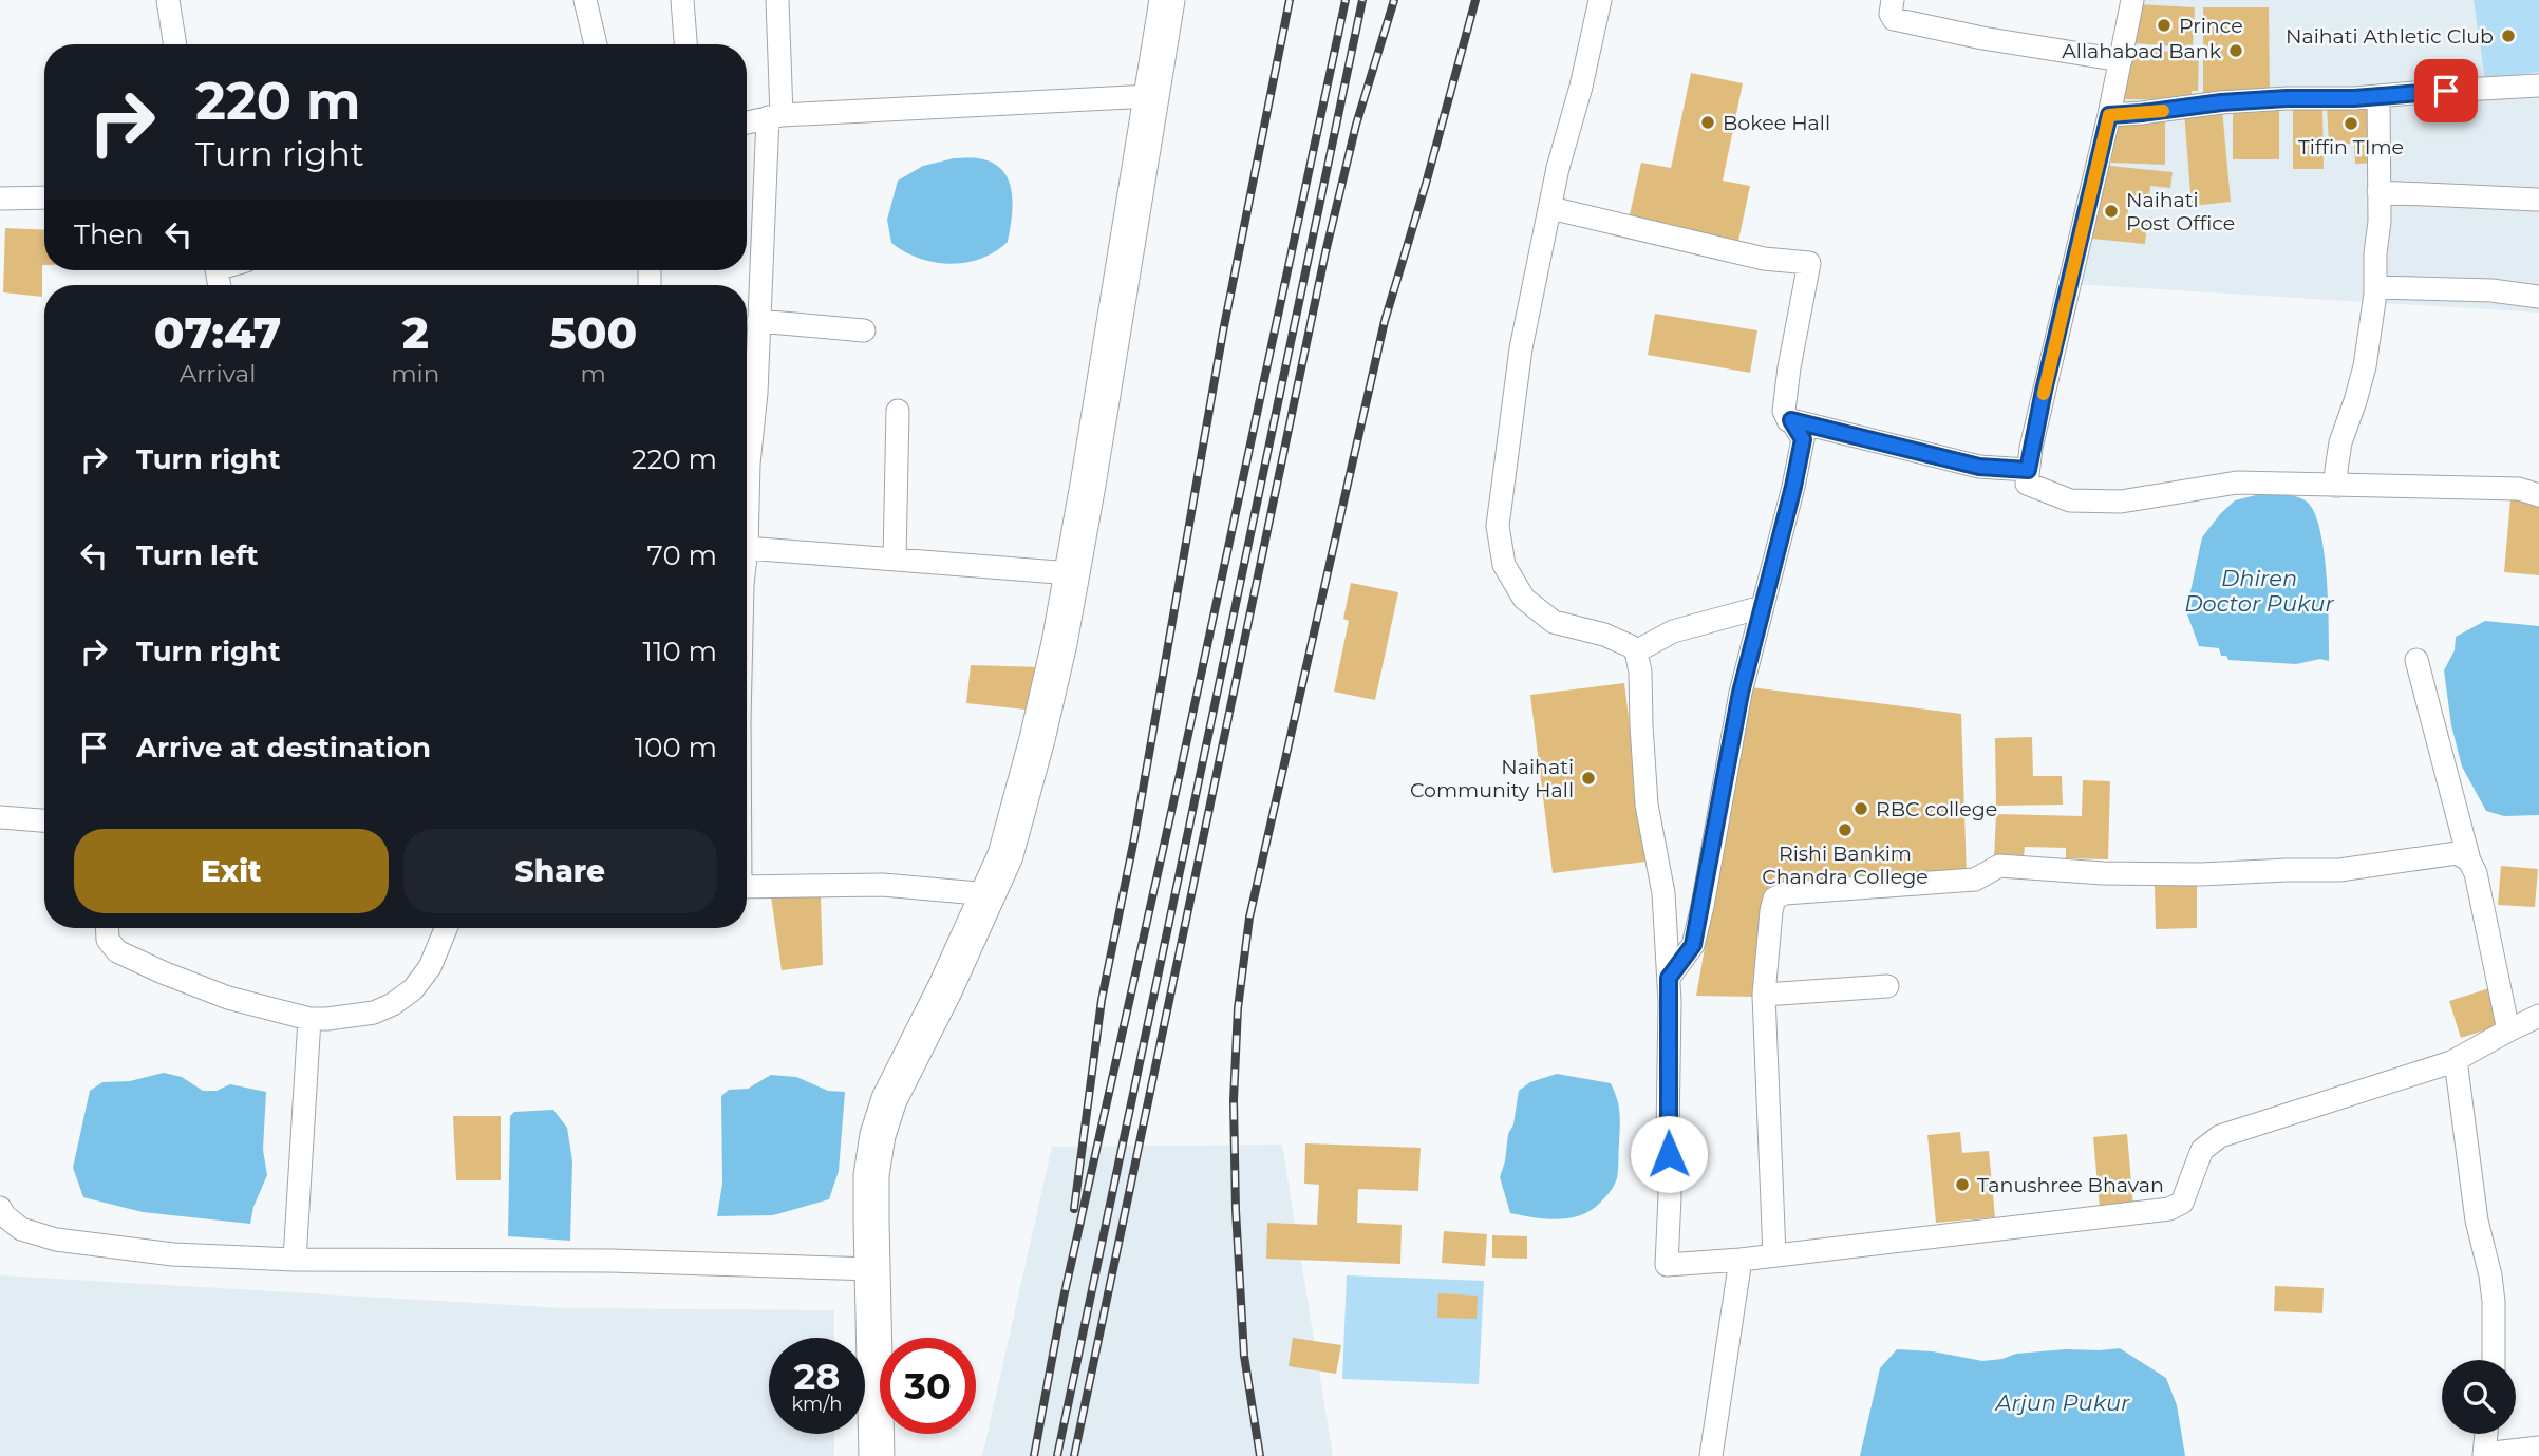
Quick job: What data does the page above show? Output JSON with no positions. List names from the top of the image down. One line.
{"water":["Dhiren Doctor Pukur","Arjun Pukur"],"places":["Prince","Naihati Athletic Club","Allahabad Bank","Bokee Hall","Tiffin TIme","Naihati Post Office","Naihati Community Hall","RBC college","Rishi Bankim Chandra College","Tanushree Bhavan"],"page":{"turn":["220 m","Turn right"],"then":"Then","eta":["07:47","Arrival","2","min","500","m"],"list":[{"name":"Turn right","value":"220 m"},{"name":"Turn left","value":"70 m"},{"name":"Turn right","value":"110 m"},{"name":"Arrive at destination","value":"100 m"}],"buttons":["Exit","Share"],"speed":"28 km/h","limit":"30"}}
